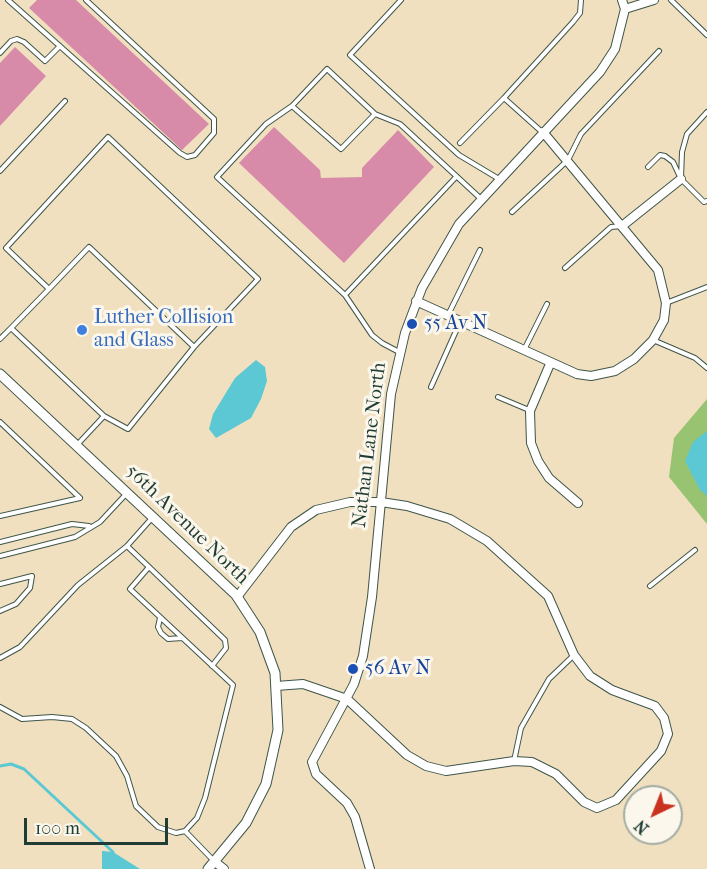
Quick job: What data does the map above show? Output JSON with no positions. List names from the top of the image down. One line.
{"streets":{"street":["Nathan Lane North","56th Avenue North"]},"places":["55 Av N","Luther Collision and Glass","56 Av N"],"scale_bar":"100 m","north":"bottom left"}
